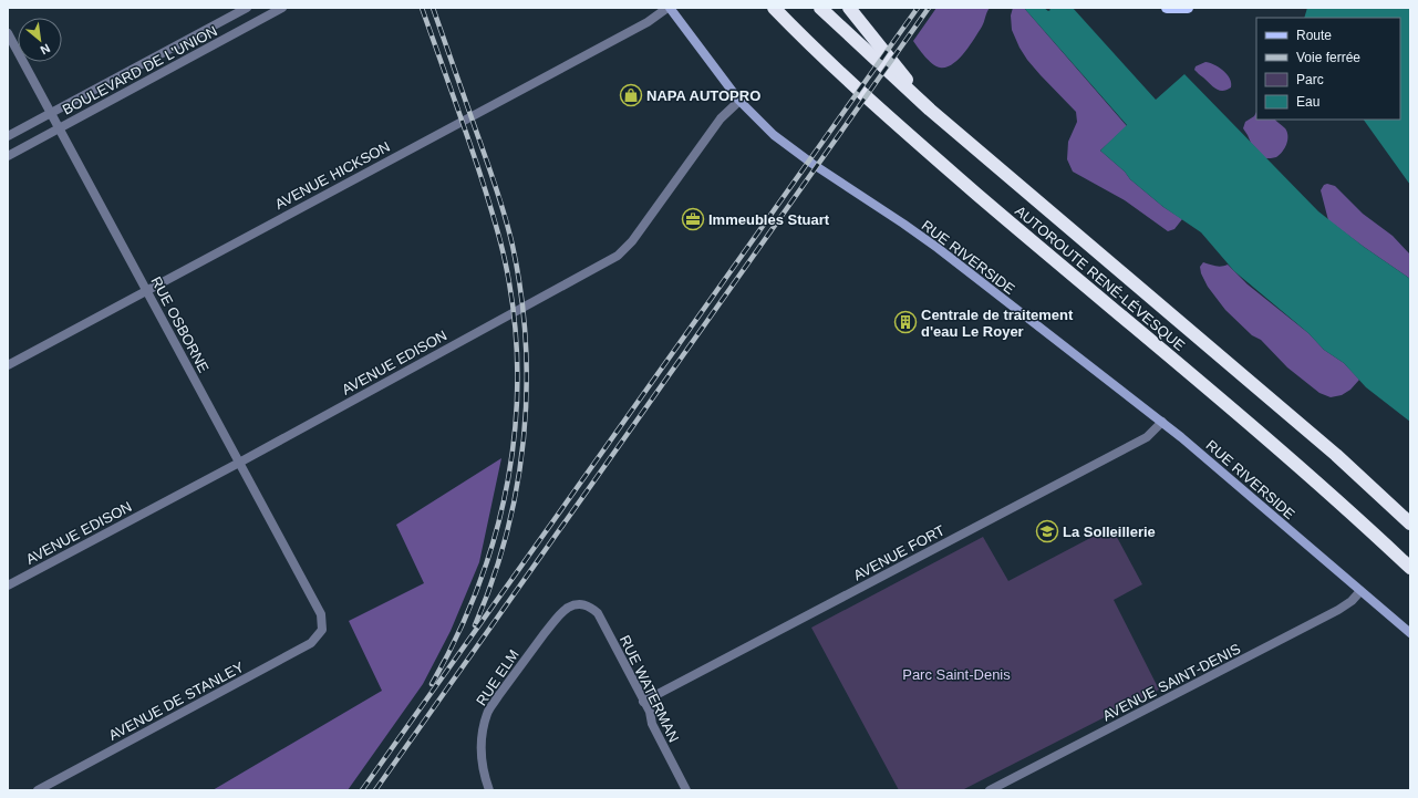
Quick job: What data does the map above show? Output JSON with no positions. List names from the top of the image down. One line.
{"streets":{"highway":["AUTOROUTE RENÉ-LÉVESQUE"],"street":["BOULEVARD DE L'UNION","AVENUE HICKSON","RUE RIVERSIDE","RUE OSBORNE","AVENUE EDISON","AVENUE FORT","RUE ELM","AVENUE SAINT-DENIS","RUE WATERMAN","AVENUE DE STANLEY"]},"crossings":[["BOULEVARD DE L'UNION","RUE OSBORNE"],["AVENUE HICKSON","RUE RIVERSIDE"],["AVENUE HICKSON","RUE OSBORNE"],["RUE RIVERSIDE","AVENUE EDISON"],["RUE RIVERSIDE","AVENUE FORT"],["RUE RIVERSIDE","AVENUE SAINT-DENIS"],["RUE OSBORNE","AVENUE EDISON"],["RUE OSBORNE","AVENUE DE STANLEY"],["AVENUE FORT","RUE WATERMAN"],["RUE ELM","RUE WATERMAN"]],"parks":["Parc Saint-Denis"],"places":{"shop":["NAPA AUTOPRO"],"office":["Immeubles Stuart"],"building":["Centrale de traitement d'eau Le Royer"],"school or university":["La Solleillerie"]},"legend":["Route","Voie ferrée","Parc","Eau"],"north":"bottom right"}
